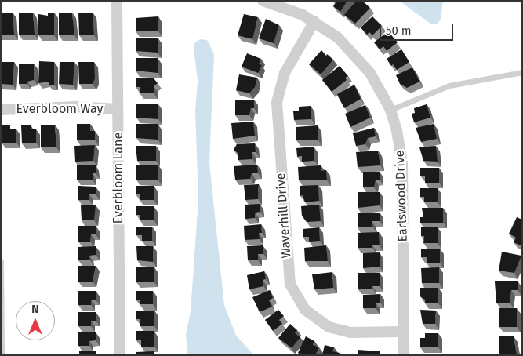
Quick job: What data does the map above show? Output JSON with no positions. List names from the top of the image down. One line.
{"streets":{"street":["Everbloom Way","Everbloom Lane","Earlswood Drive","Waverhill Drive"]},"crossings":[["Everbloom Way","Everbloom Lane"],["Earlswood Drive","Waverhill Drive"]],"scale_bar":"50 m","north":"top"}
